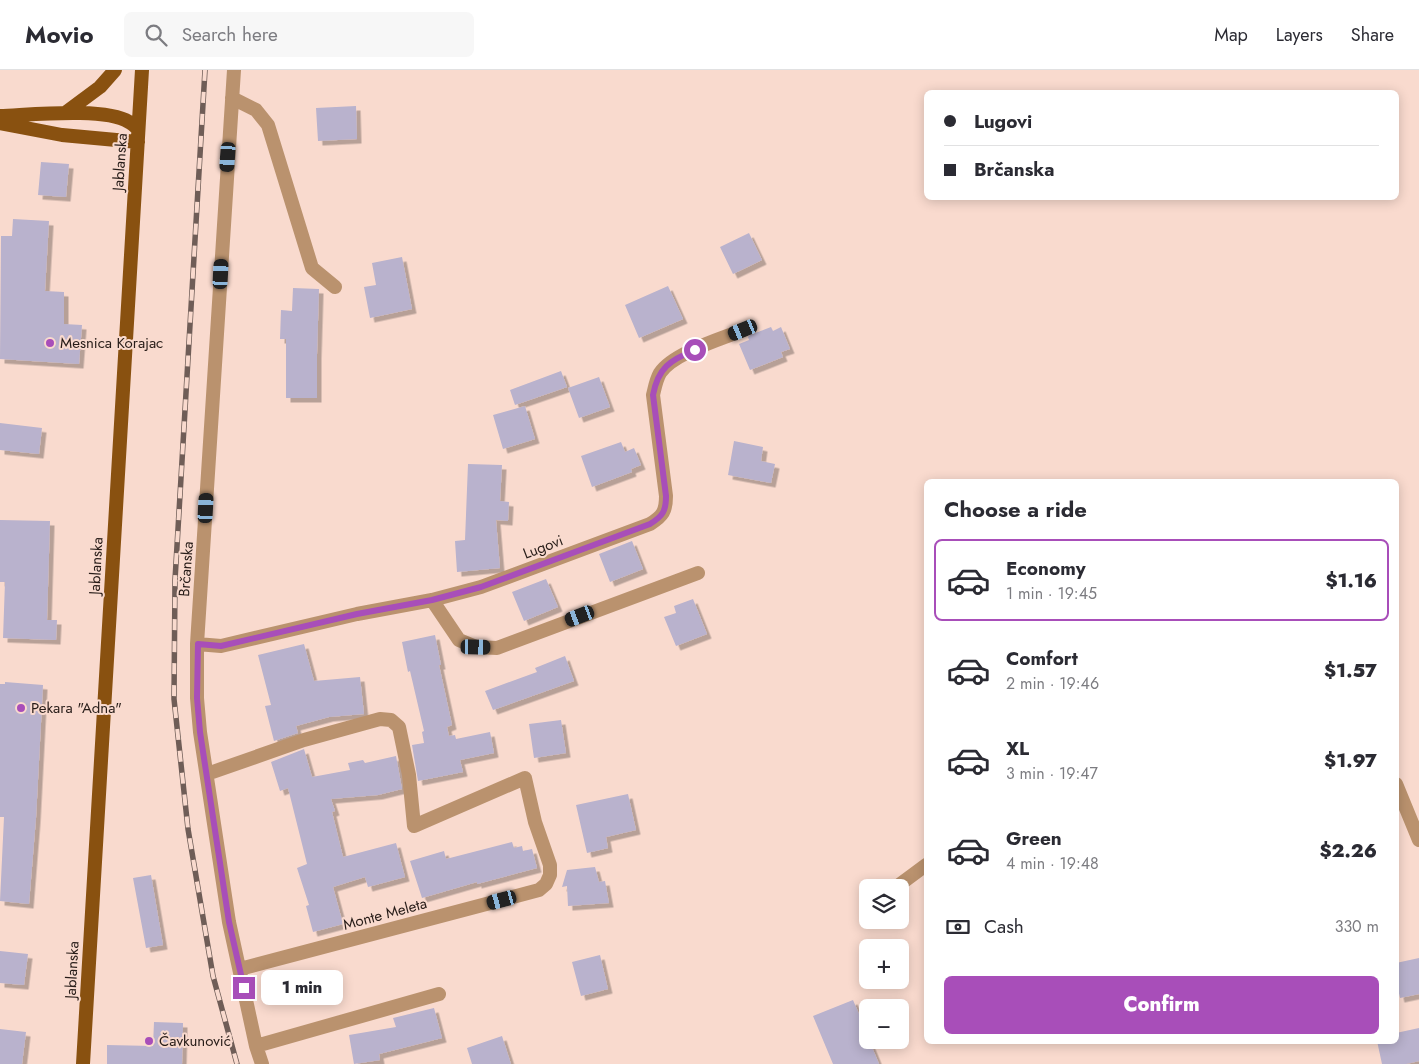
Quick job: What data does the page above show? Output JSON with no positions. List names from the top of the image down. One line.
{"streets":{"main road":["Jablanska"],"street":["Lugovi","Brčanska","Monte Meleta"]},"crossings":[["Lugovi","Brčanska"],["Brčanska","Monte Meleta"]],"places":["Mesnica Korajac","Pekara \"Adna\"","Čavkunović"],"page":{"header":"Movio","search":"Search here","nav":["Map","Layers","Share"],"banner":["Lugovi","Brčanska"],"heading":"Choose a ride","list":[{"name":"Economy","note":"1 min · 19:45","value":"$1.16"},{"name":"Comfort","note":"2 min · 19:46","value":"$1.57"},{"name":"XL","note":"3 min · 19:47","value":"$1.97"},{"name":"Green","note":"4 min · 19:48","value":"$2.26"}],"map_buttons":["+","−"],"pay":["Cash","330 m"],"buttons":"Confirm","bubble":"1 min"}}
